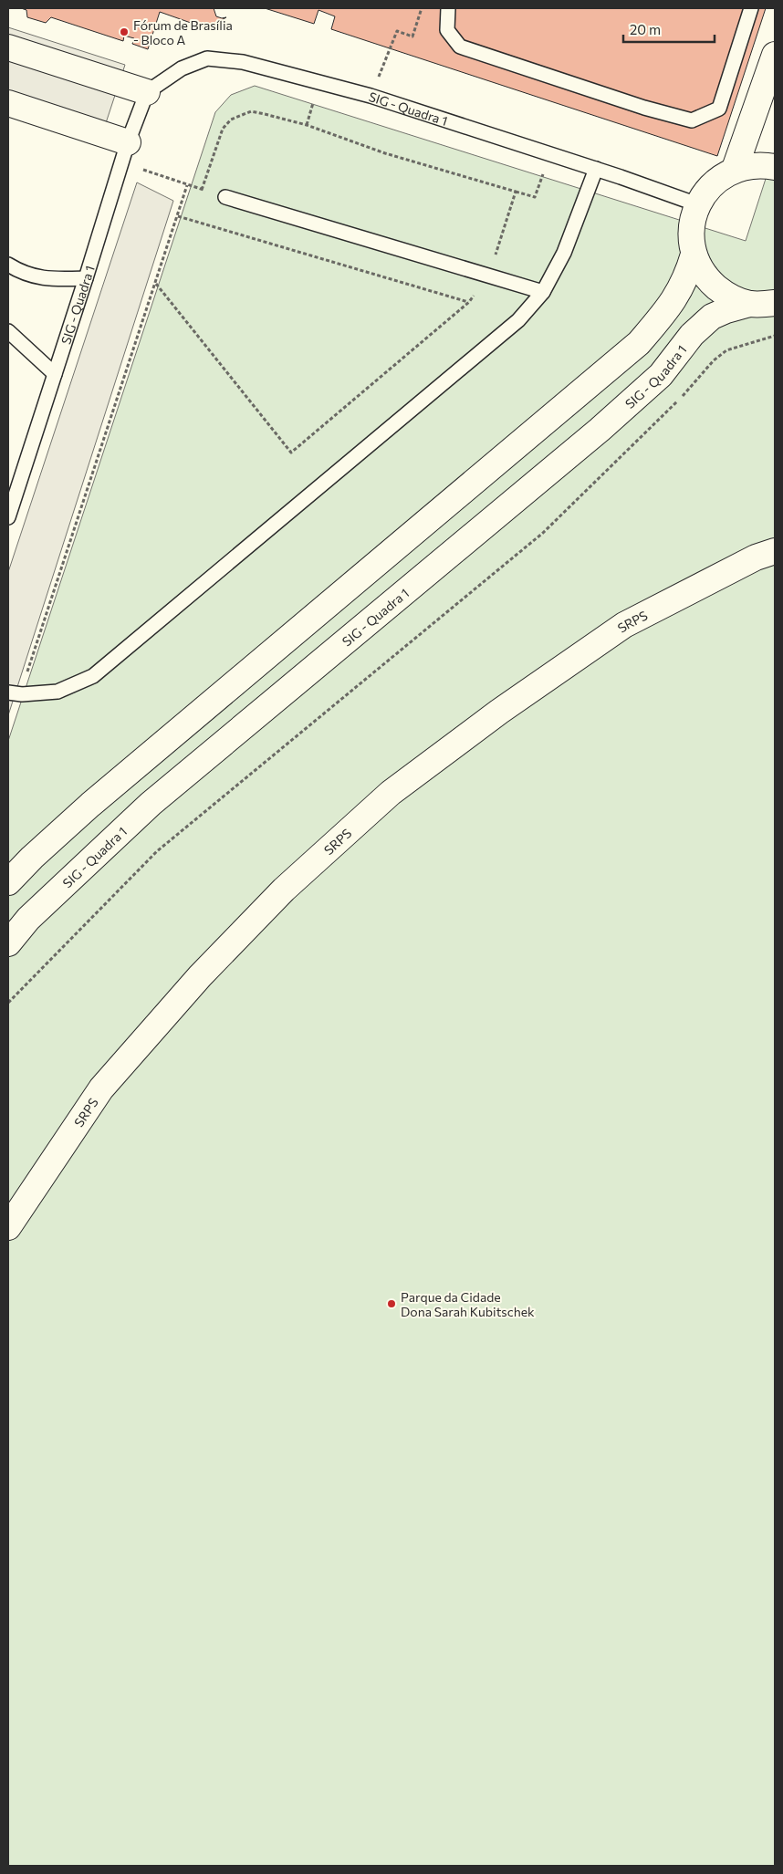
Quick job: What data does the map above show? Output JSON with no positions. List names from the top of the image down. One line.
{"streets":{"street":["SIG - Quadra 1","SRPS"]},"places":["Fórum de Brasília - Bloco A","Parque da Cidade Dona Sarah Kubitschek"],"scale_bar":"20 m"}
